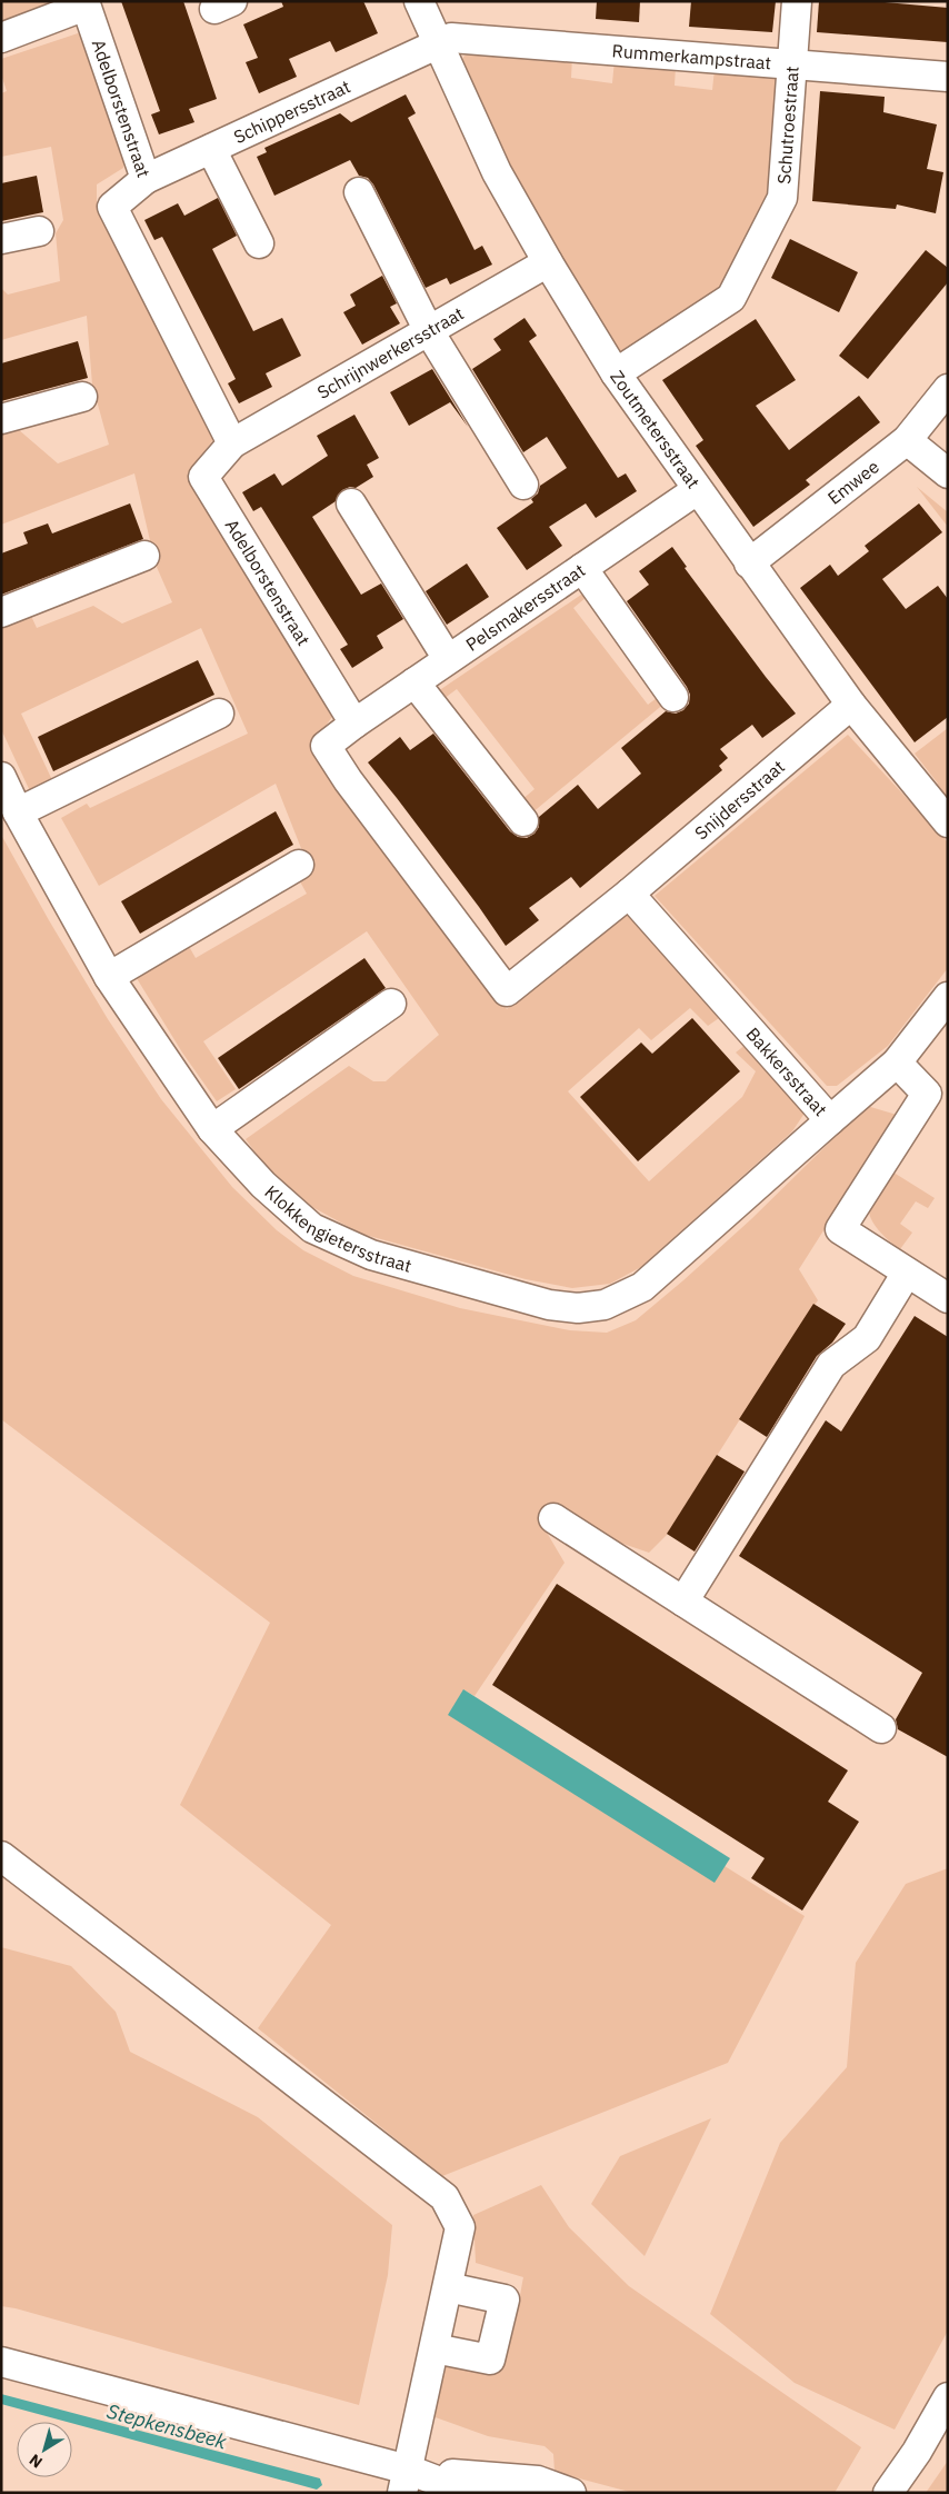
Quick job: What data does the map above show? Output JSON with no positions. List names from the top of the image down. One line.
{"streets":{"street":["Rummerkampstraat","Adelborstenstraat","Schippersstraat","Schutroestraat","Schrijnwerkersstraat","Zoutmetersstraat","Emwee","Pelsmakersstraat","Snijdersstraat","Bakkersstraat","Klokkengietersstraat"]},"crossings":[["Rummerkampstraat","Schippersstraat"],["Rummerkampstraat","Schutroestraat"],["Rummerkampstraat","Zoutmetersstraat"],["Adelborstenstraat","Schippersstraat"],["Adelborstenstraat","Schrijnwerkersstraat"],["Adelborstenstraat","Pelsmakersstraat"],["Schippersstraat","Zoutmetersstraat"],["Schutroestraat","Zoutmetersstraat"],["Schrijnwerkersstraat","Zoutmetersstraat"],["Zoutmetersstraat","Emwee"],["Zoutmetersstraat","Pelsmakersstraat"],["Zoutmetersstraat","Snijdersstraat"],["Snijdersstraat","Bakkersstraat"],["Bakkersstraat","Klokkengietersstraat"]],"water":["Stepkensbeek"],"north":"bottom left"}
